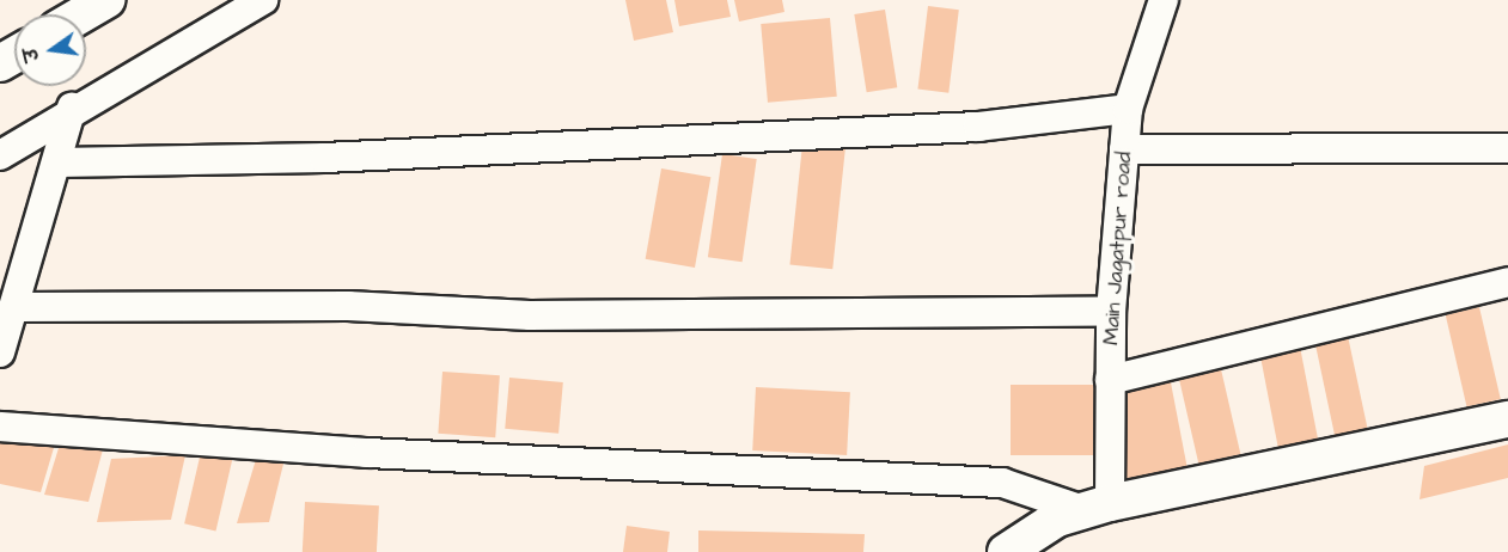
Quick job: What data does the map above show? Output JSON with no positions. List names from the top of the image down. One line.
{"streets":{"street":["Main Jagatpur road"]},"north":"left"}
